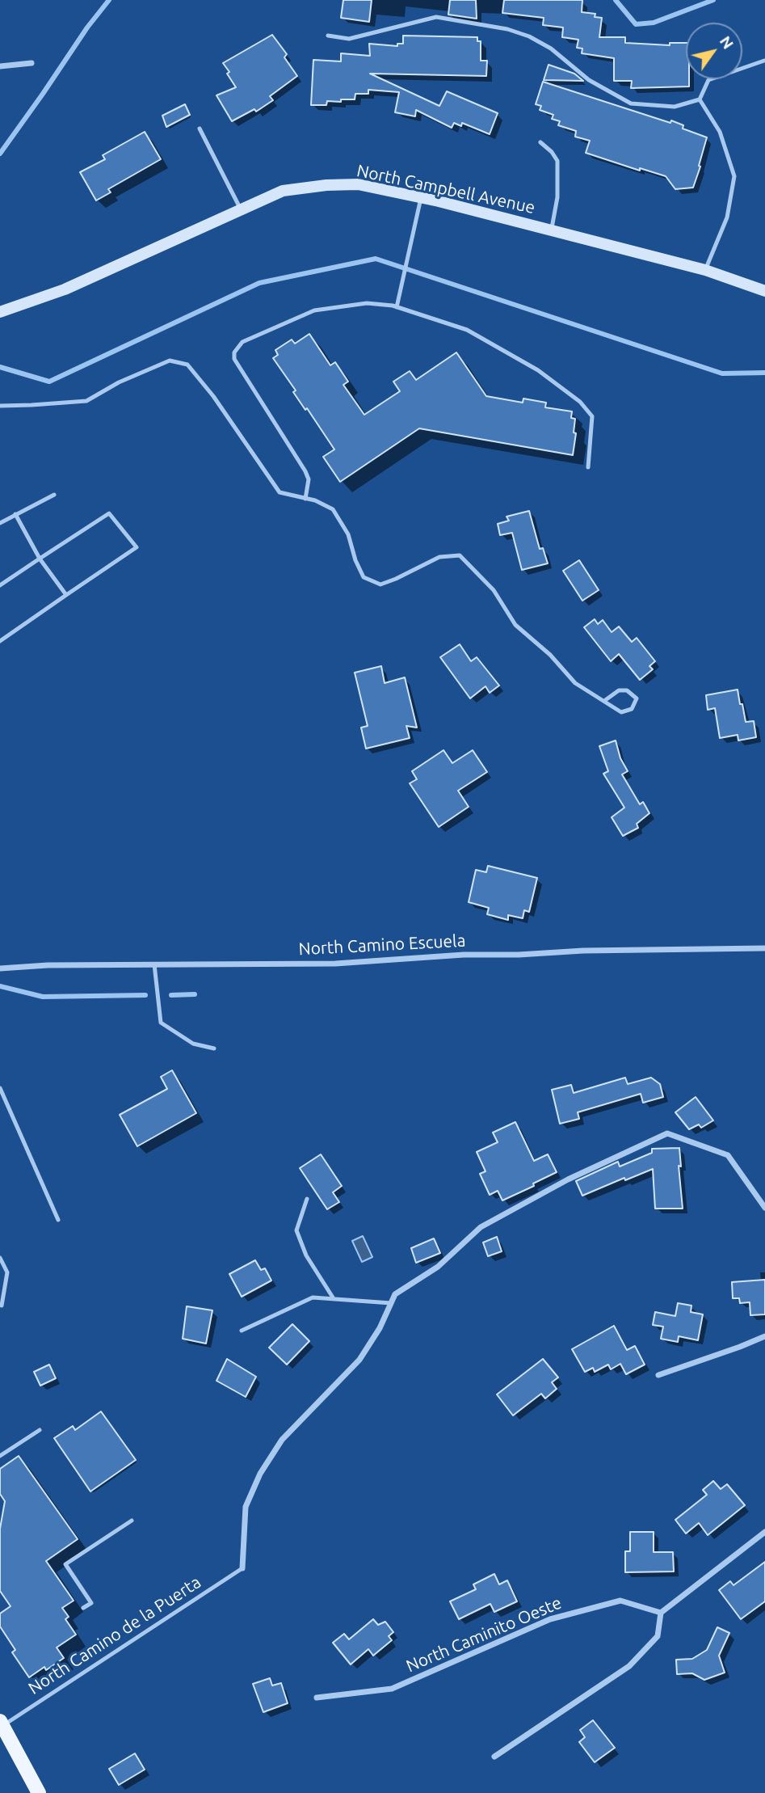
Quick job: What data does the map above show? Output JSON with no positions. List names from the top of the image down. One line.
{"streets":{"main road":["North Campbell Avenue"],"street":["North Camino Escuela","North Caminito Oeste"],"lane":["North Camino de la Puerta"]},"north":"top right"}
